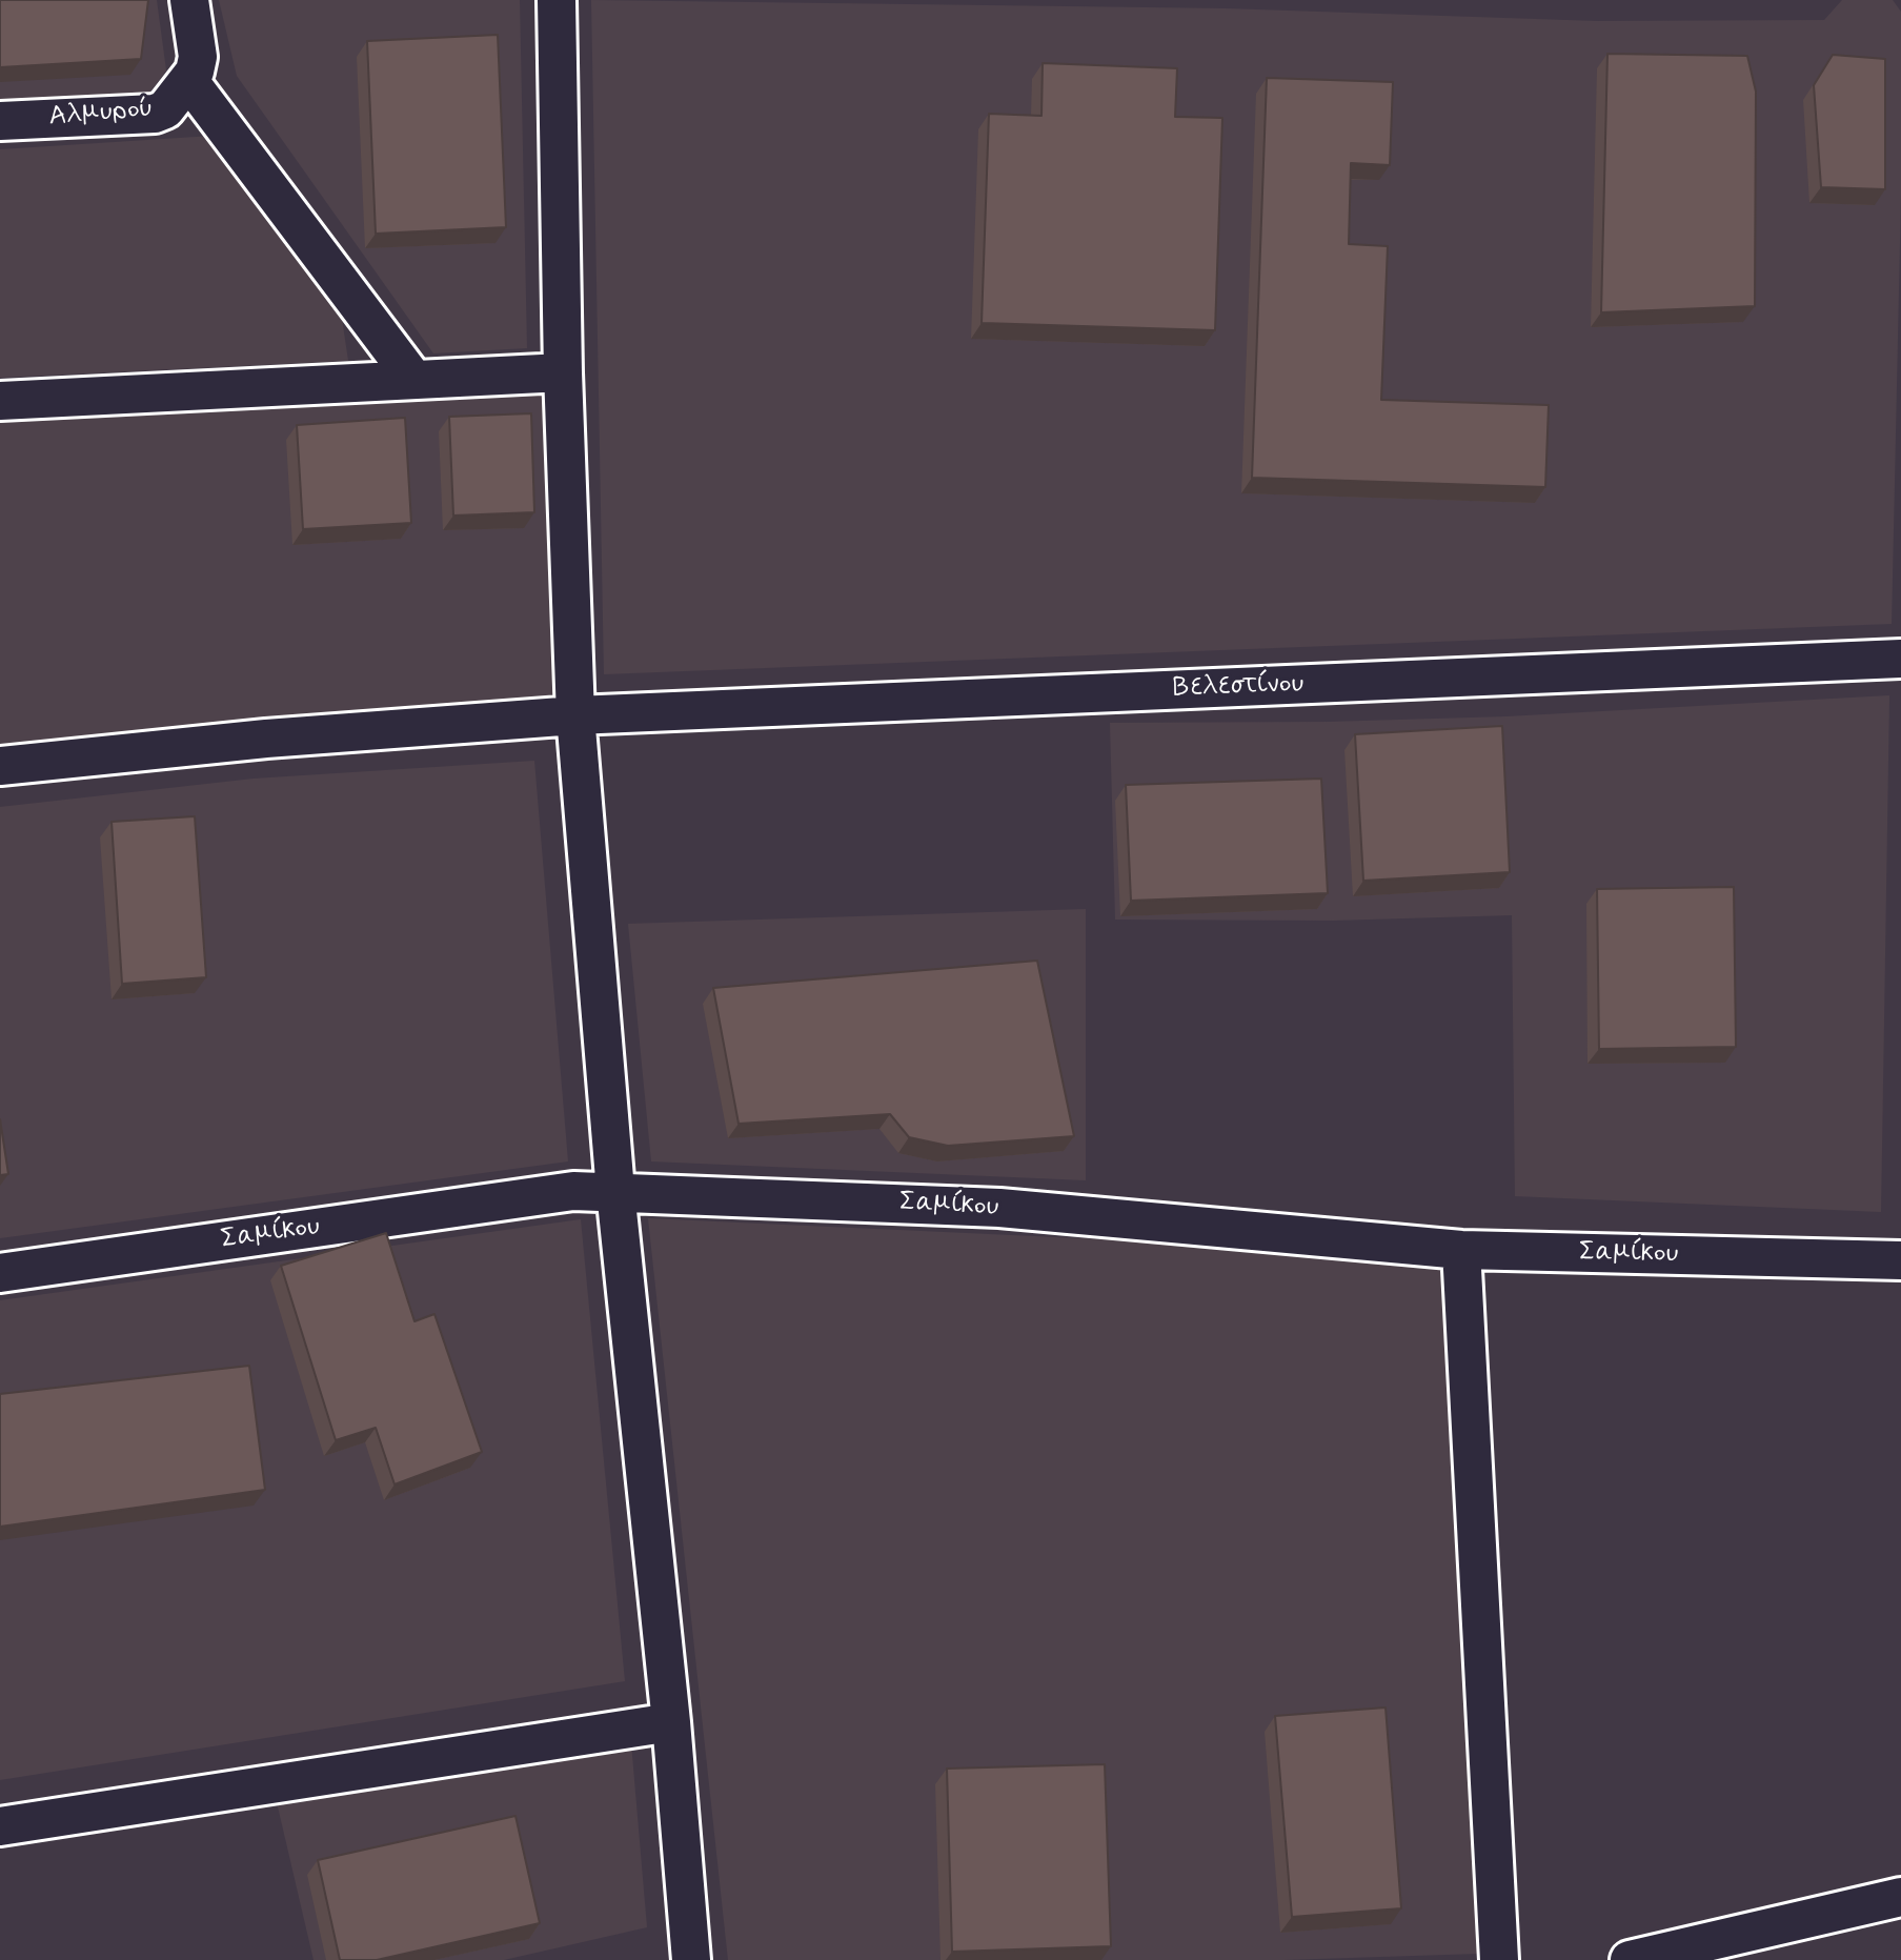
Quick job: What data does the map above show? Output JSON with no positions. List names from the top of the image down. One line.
{"streets":{"street":["Αλμυρού","Βελεστίνου","Σαμίκου"]}}
